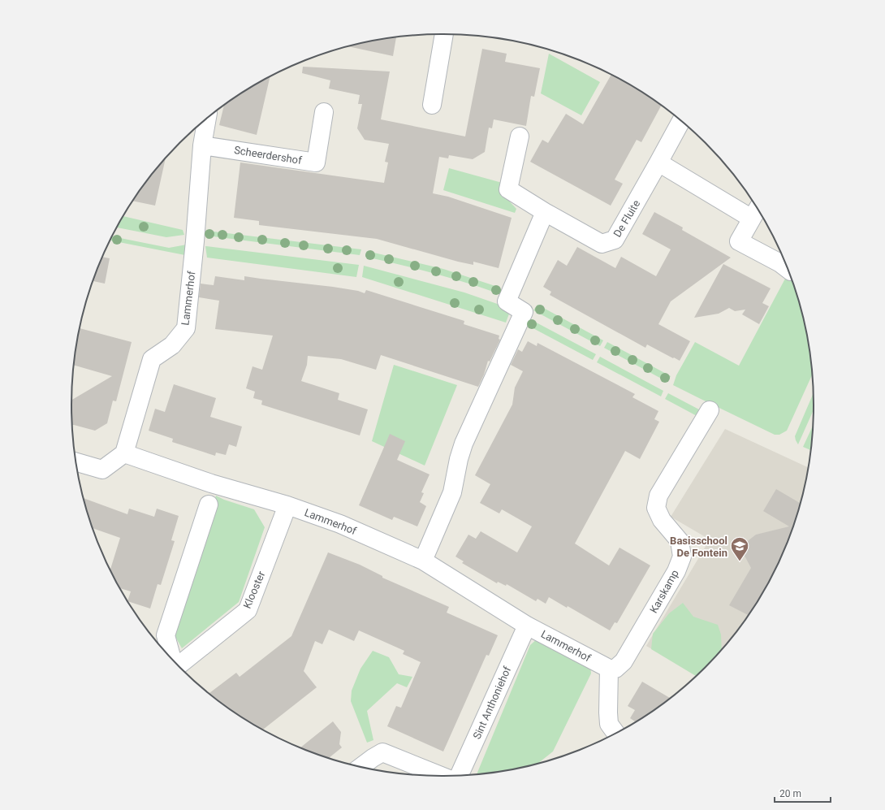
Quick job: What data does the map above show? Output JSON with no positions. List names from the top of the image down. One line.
{"streets":{"street":["Scheerdershof","De Fluite","Lammerhof","Klooster","Karskamp","Sint Anthoniehof"]},"crossings":[["Scheerdershof","Lammerhof"],["Lammerhof","Klooster"],["Lammerhof","Karskamp"],["Lammerhof","Sint Anthoniehof"]],"places":{"school or university":["Basisschool De Fontein"]},"scale_bar":"20 m"}
